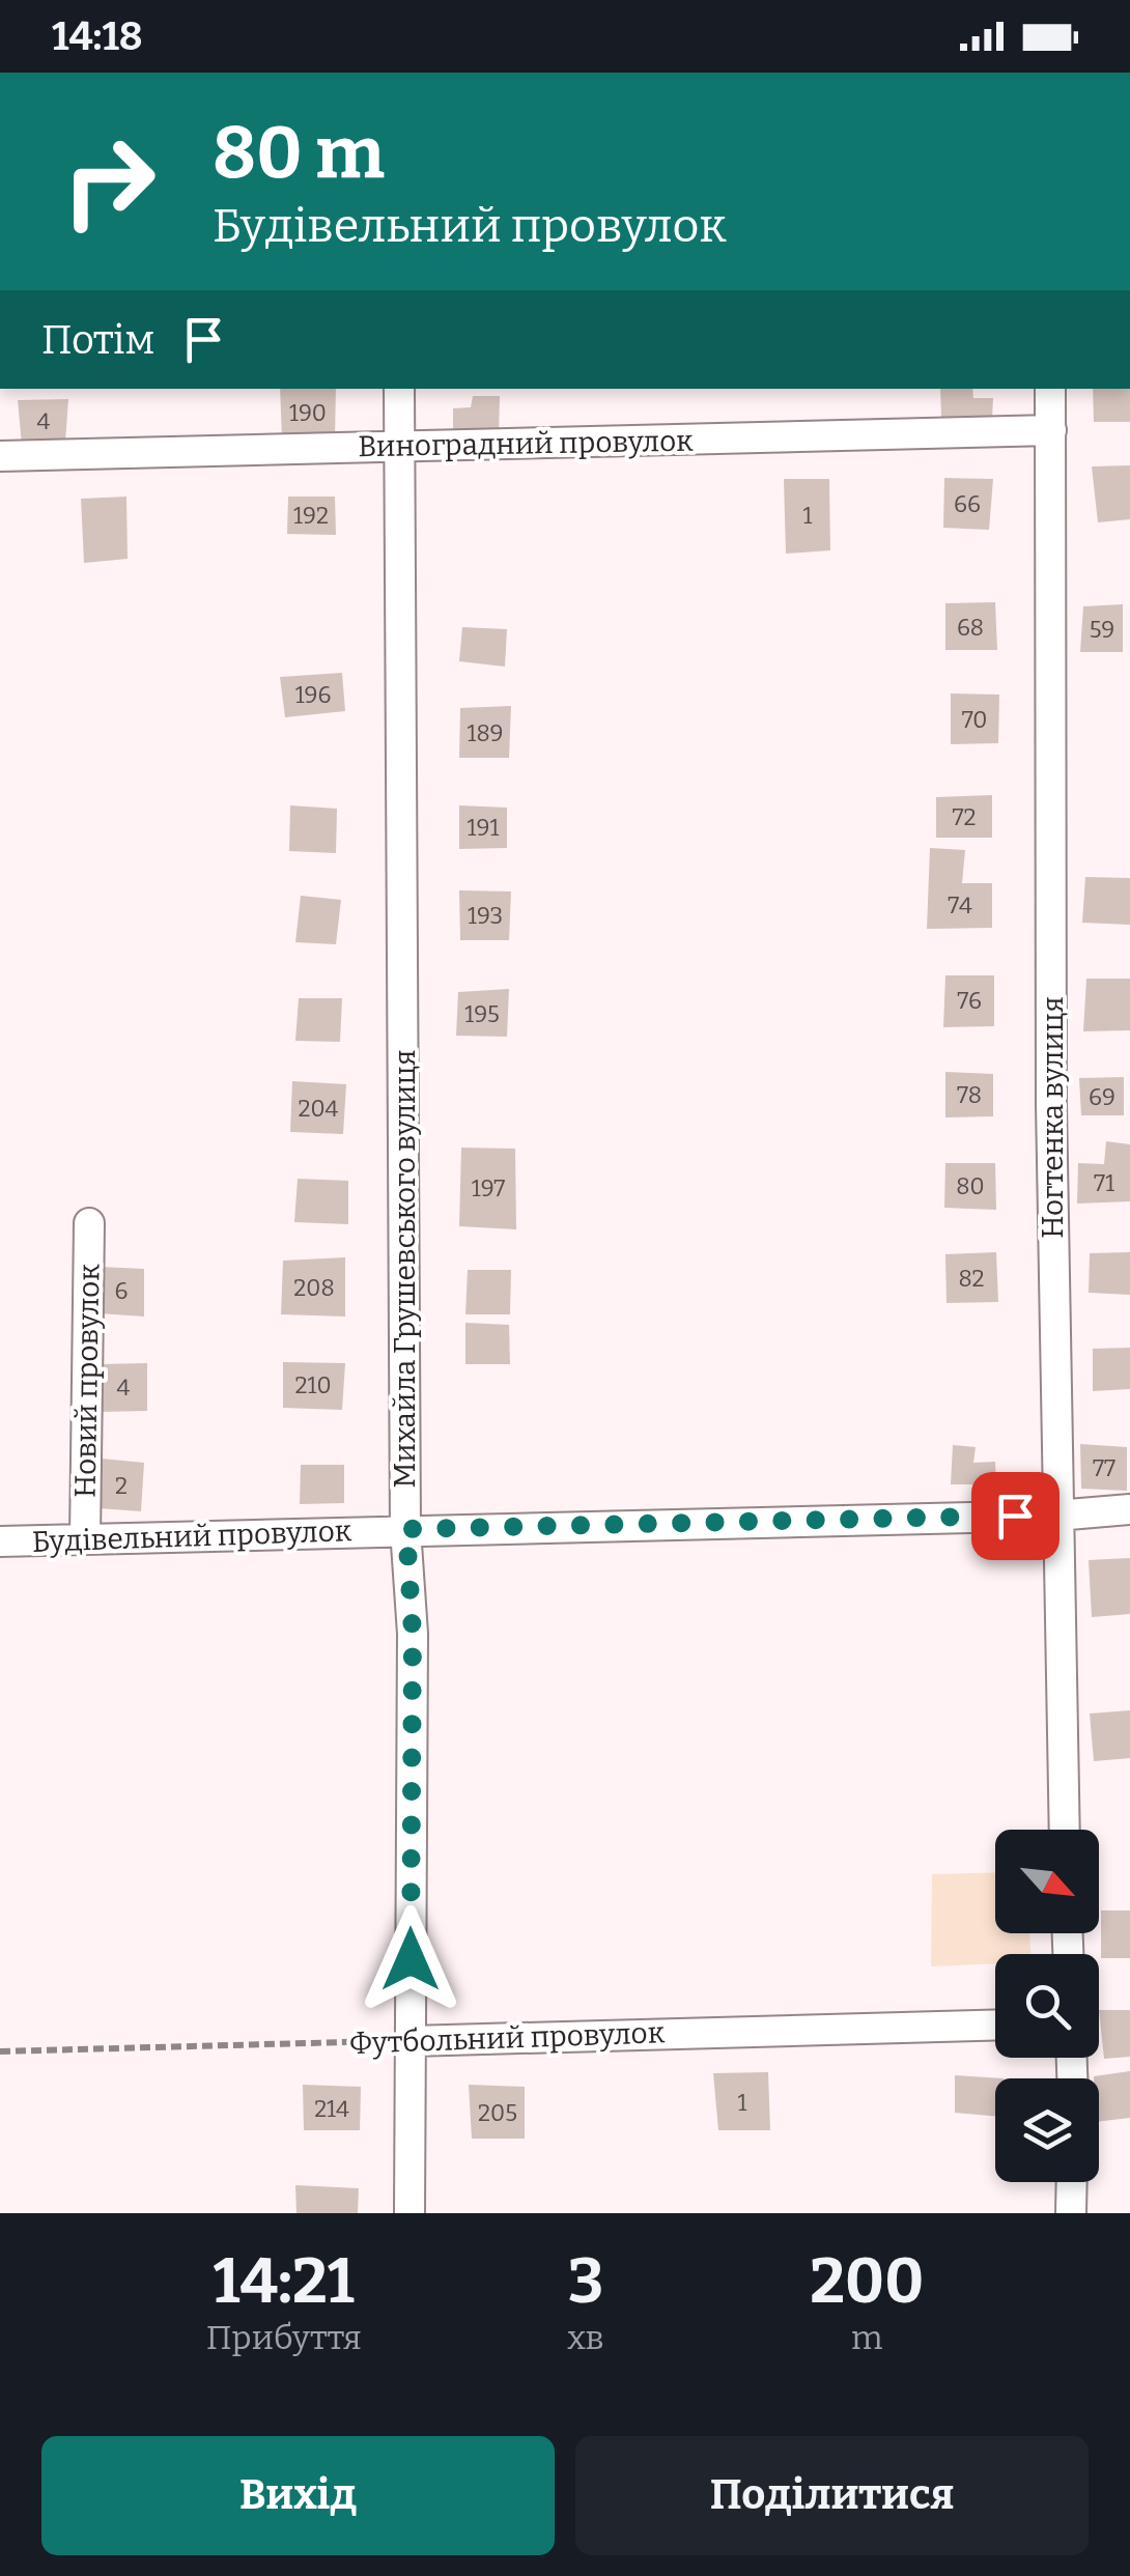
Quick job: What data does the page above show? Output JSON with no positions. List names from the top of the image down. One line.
{"streets":{"street":["Виноградний провулок","Ногтенка вулиця","Михайла Грушевського вулиця","Новий провулок","Будівельний провулок","Футбольний провулок"]},"crossings":[["Виноградний провулок","Ногтенка вулиця"],["Виноградний провулок","Михайла Грушевського вулиця"],["Ногтенка вулиця","Будівельний провулок"],["Михайла Грушевського вулиця","Будівельний провулок"],["Михайла Грушевського вулиця","Футбольний провулок"],["Новий провулок","Будівельний провулок"]],"house_numbers":["190","4","66","192","1","68","59","196","70","189","72","191","74","193","76","195","78","69","204","71","80","197","82","208","6","210","4","77","2","1","214","205"],"north":"bottom right","page":{"status":"14:18","turn":["80 m","Будівельний провулок"],"then":"Потім","eta":["14:21","Прибуття","3","хв","200","m"],"buttons":["Вихід","Поділитися"]}}
